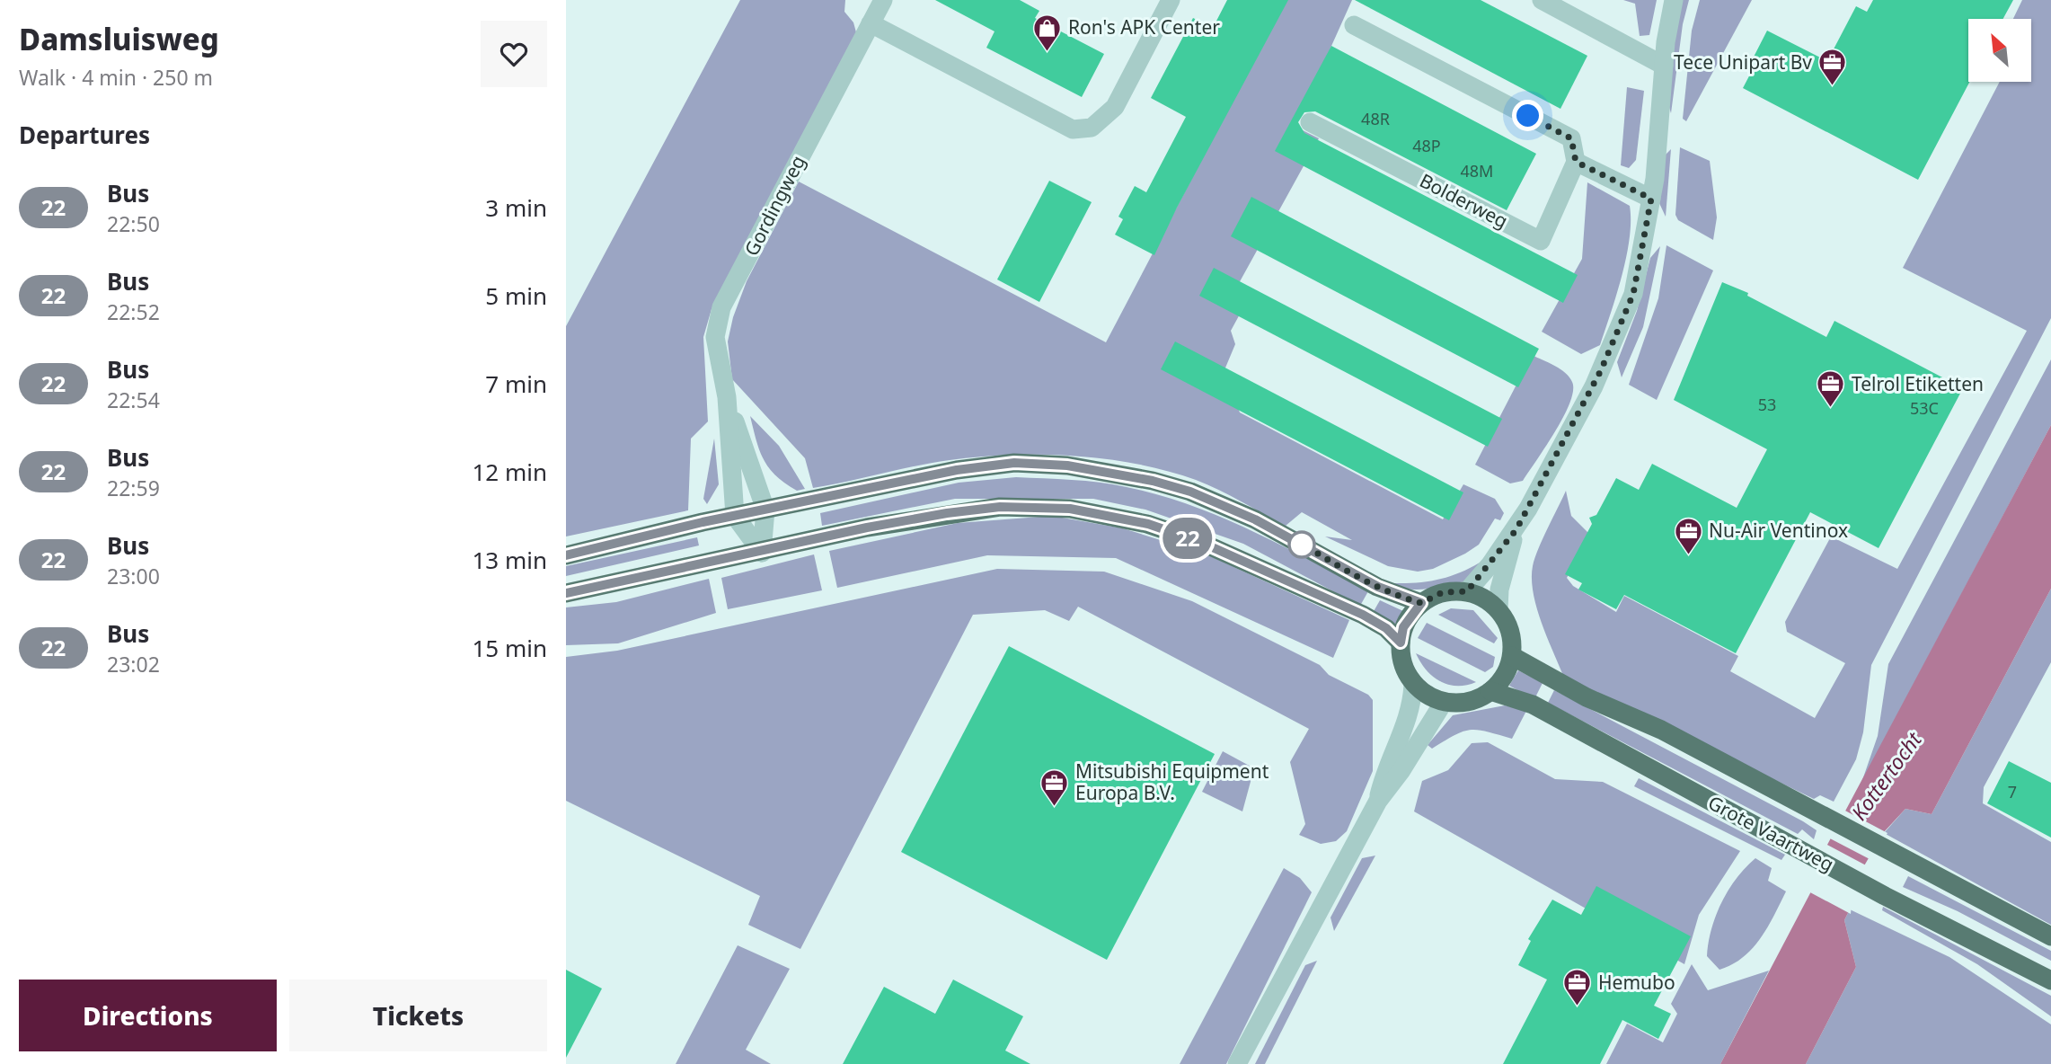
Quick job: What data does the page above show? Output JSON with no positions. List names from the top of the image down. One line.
{"streets":{"main road":["Grote Vaartweg"],"street":["Bolderweg","Gordingweg"]},"water":["Kottertocht"],"places":{"shop":["Ron's APK Center"],"office":["Tece Unipart Bv","Telrol Etiketten","Nu-Air Ventinox","Mitsubishi Equipment Europa B.V.","Hemubo"]},"lines":["bus line 22"],"house_numbers":["48R","48P","48M","53","53C","7"],"north":"top left","page":{"heading":[["Damsluisweg","Walk · 4 min · 250 m"],"Departures"],"on_map":"22","list":[{"mark":"22","name":"Bus","note":"22:50","value":"3 min"},{"mark":"22","name":"Bus","note":"22:52","value":"5 min"},{"mark":"22","name":"Bus","note":"22:54","value":"7 min"},{"mark":"22","name":"Bus","note":"22:59","value":"12 min"},{"mark":"22","name":"Bus","note":"23:00","value":"13 min"},{"mark":"22","name":"Bus","note":"23:02","value":"15 min"}],"buttons":["Directions","Tickets"]}}
